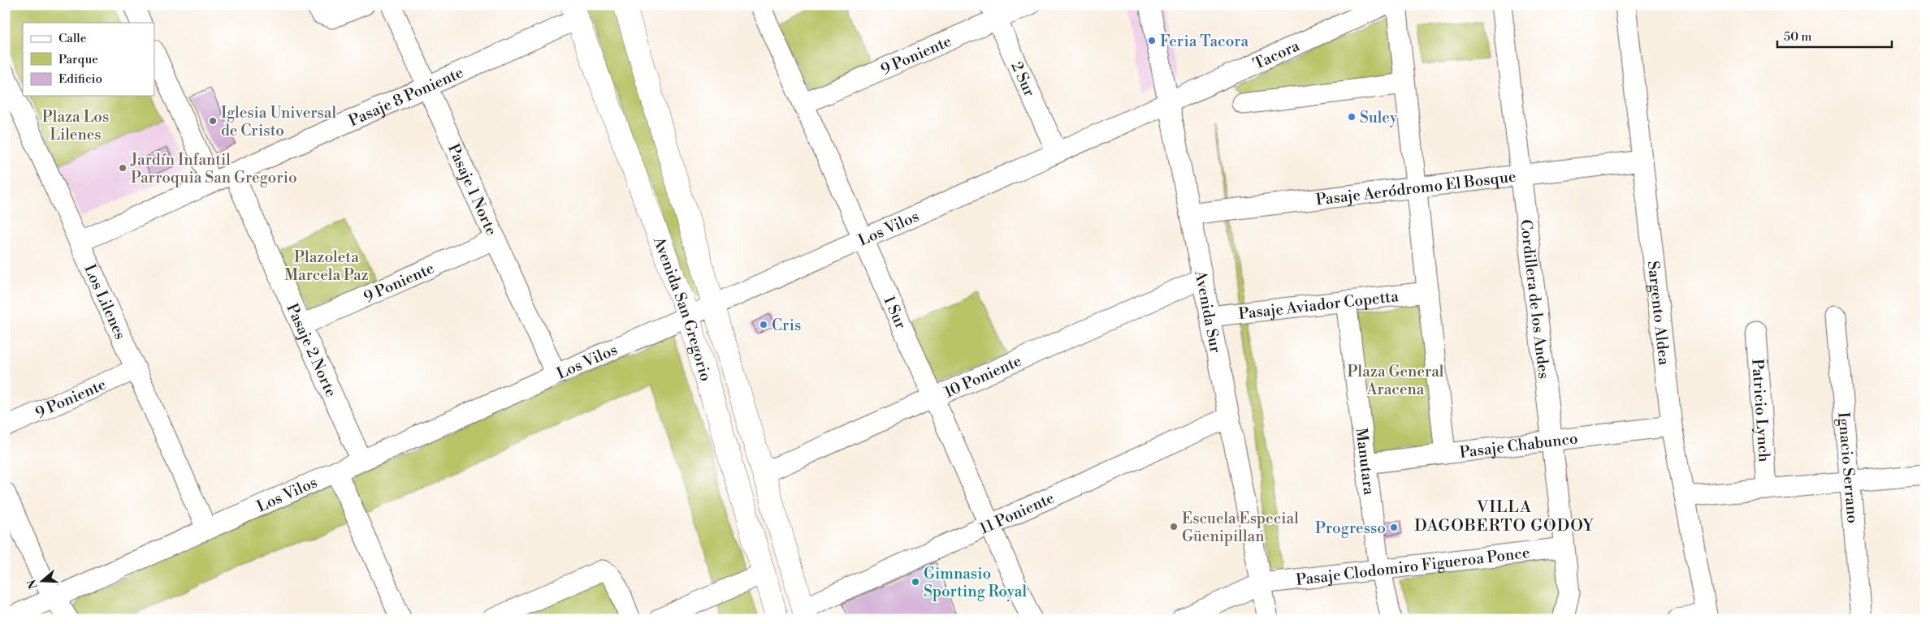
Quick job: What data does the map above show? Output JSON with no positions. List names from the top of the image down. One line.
{"streets":{"main road":["Avenida San Gregorio"],"street":["9 Poniente","Tacora","2 Sur","Pasaje 8 Poniente","Pasaje Aeródromo El Bosque","Pasaje 1 Norte","Los Vilos","Cordillera de los Andes","Los Lilenes","Pasaje Aviador Copetta","Avenida Sur","1 Sur","Sargento Aldea","Pasaje 2 Norte","10 Poniente","Patricio Lynch","Pasaje Chabunco","Manutara","Ignacio Serrano","11 Poniente","Pasaje Clodomiro Figueroa Ponce"]},"crossings":[["9 Poniente","2 Sur"],["9 Poniente","Pasaje 1 Norte"],["9 Poniente","Los Lilenes"],["9 Poniente","1 Sur"],["9 Poniente","Pasaje 2 Norte"],["Tacora","Los Vilos"],["Tacora","Avenida Sur"],["2 Sur","Los Vilos"],["Pasaje 8 Poniente","Pasaje 1 Norte"],["Pasaje 8 Poniente","Los Lilenes"],["Pasaje 8 Poniente","Avenida San Gregorio"],["Pasaje 8 Poniente","Pasaje 2 Norte"],["Pasaje Aeródromo El Bosque","Cordillera de los Andes"],["Pasaje Aeródromo El Bosque","Avenida Sur"],["Pasaje Aeródromo El Bosque","Sargento Aldea"],["Pasaje 1 Norte","Los Vilos"],["Los Vilos","Los Lilenes"],["Los Vilos","Avenida San Gregorio"],["Los Vilos","Avenida Sur"],["Los Vilos","1 Sur"],["Los Vilos","Pasaje 2 Norte"],["Cordillera de los Andes","Pasaje Chabunco"],["Cordillera de los Andes","Pasaje Clodomiro Figueroa Ponce"],["Pasaje Aviador Copetta","Avenida Sur"],["Pasaje Aviador Copetta","Manutara"],["Avenida San Gregorio","10 Poniente"],["Avenida San Gregorio","11 Poniente"],["Avenida Sur","10 Poniente"],["Avenida Sur","11 Poniente"],["Avenida Sur","Pasaje Clodomiro Figueroa Ponce"],["1 Sur","10 Poniente"],["1 Sur","11 Poniente"],["Sargento Aldea","Pasaje Chabunco"],["Pasaje Chabunco","Manutara"],["Manutara","Pasaje Clodomiro Figueroa Ponce"]],"districts":["VILLA DAGOBERTO GODOY"],"parks":["Plaza Los Lilenes","Plazoleta Marcela Paz","Plaza General Aracena"],"places":["Feria Tacora","Suley","Iglesia Universal de Cristo","Jardín Infantil Parroquia San Gregorio","Cris","Escuela Especial Güenipillan","Progresso","Gimnasio Sporting Royal"],"legend":["Calle","Parque","Edificio"],"scale_bar":"50 m","north":"left"}
